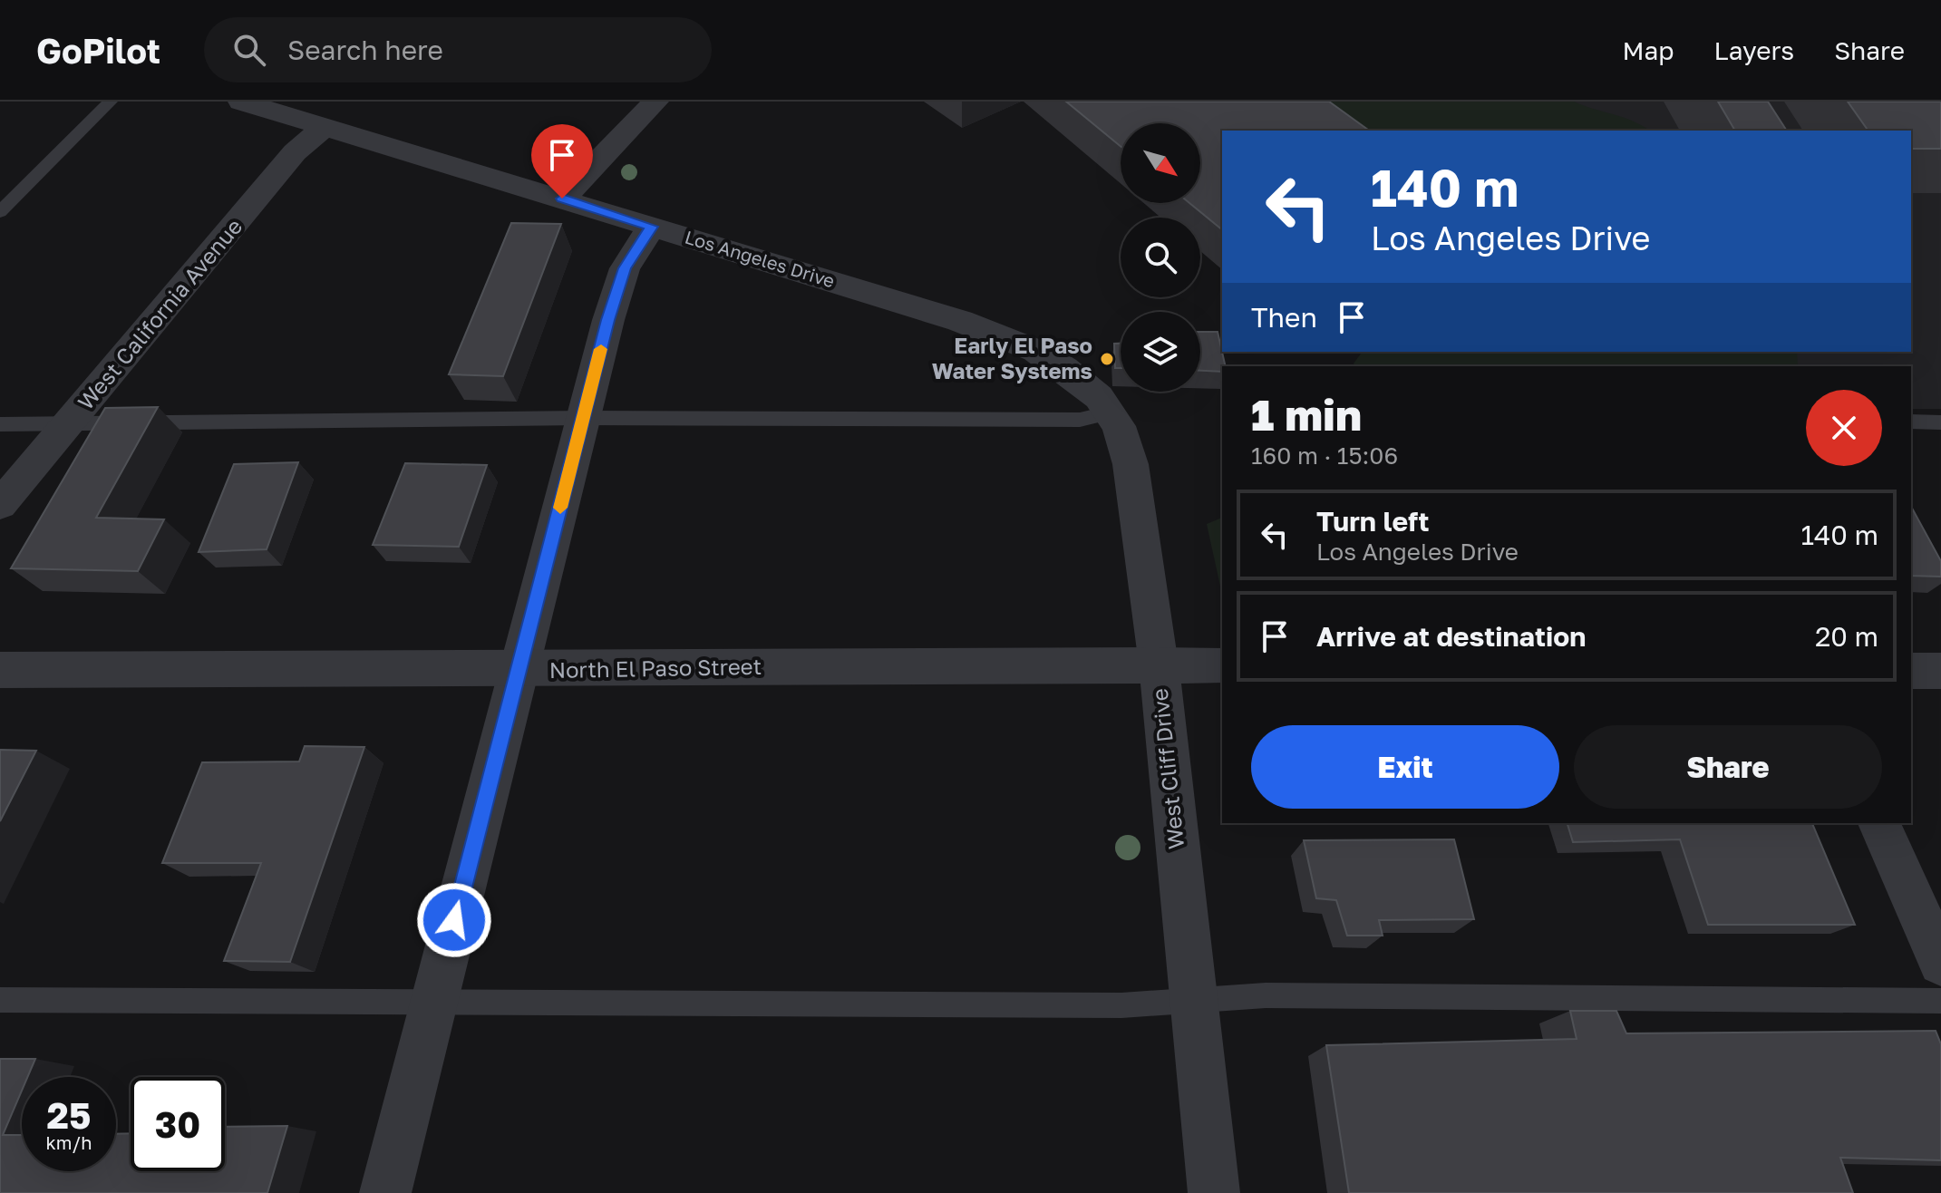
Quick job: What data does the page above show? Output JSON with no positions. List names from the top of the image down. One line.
{"streets":{"street":["Los Angeles Drive","West California Avenue","North El Paso Street","West Cliff Drive"]},"crossings":[["Los Angeles Drive","West California Avenue"],["Los Angeles Drive","West Cliff Drive"],["North El Paso Street","West Cliff Drive"]],"places":["Early El Paso Water Systems"],"north":"bottom right","page":{"header":"GoPilot","search":"Search here","nav":["Map","Layers","Share"],"turn":["140 m","Los Angeles Drive"],"then":"Then","heading":["1 min","160 m · 15:06"],"list":[{"name":"Turn left","note":"Los Angeles Drive","value":"140 m"},{"name":"Arrive at destination","value":"20 m"}],"buttons":["Exit","Share"],"speed":"25 km/h","limit":"30"}}
